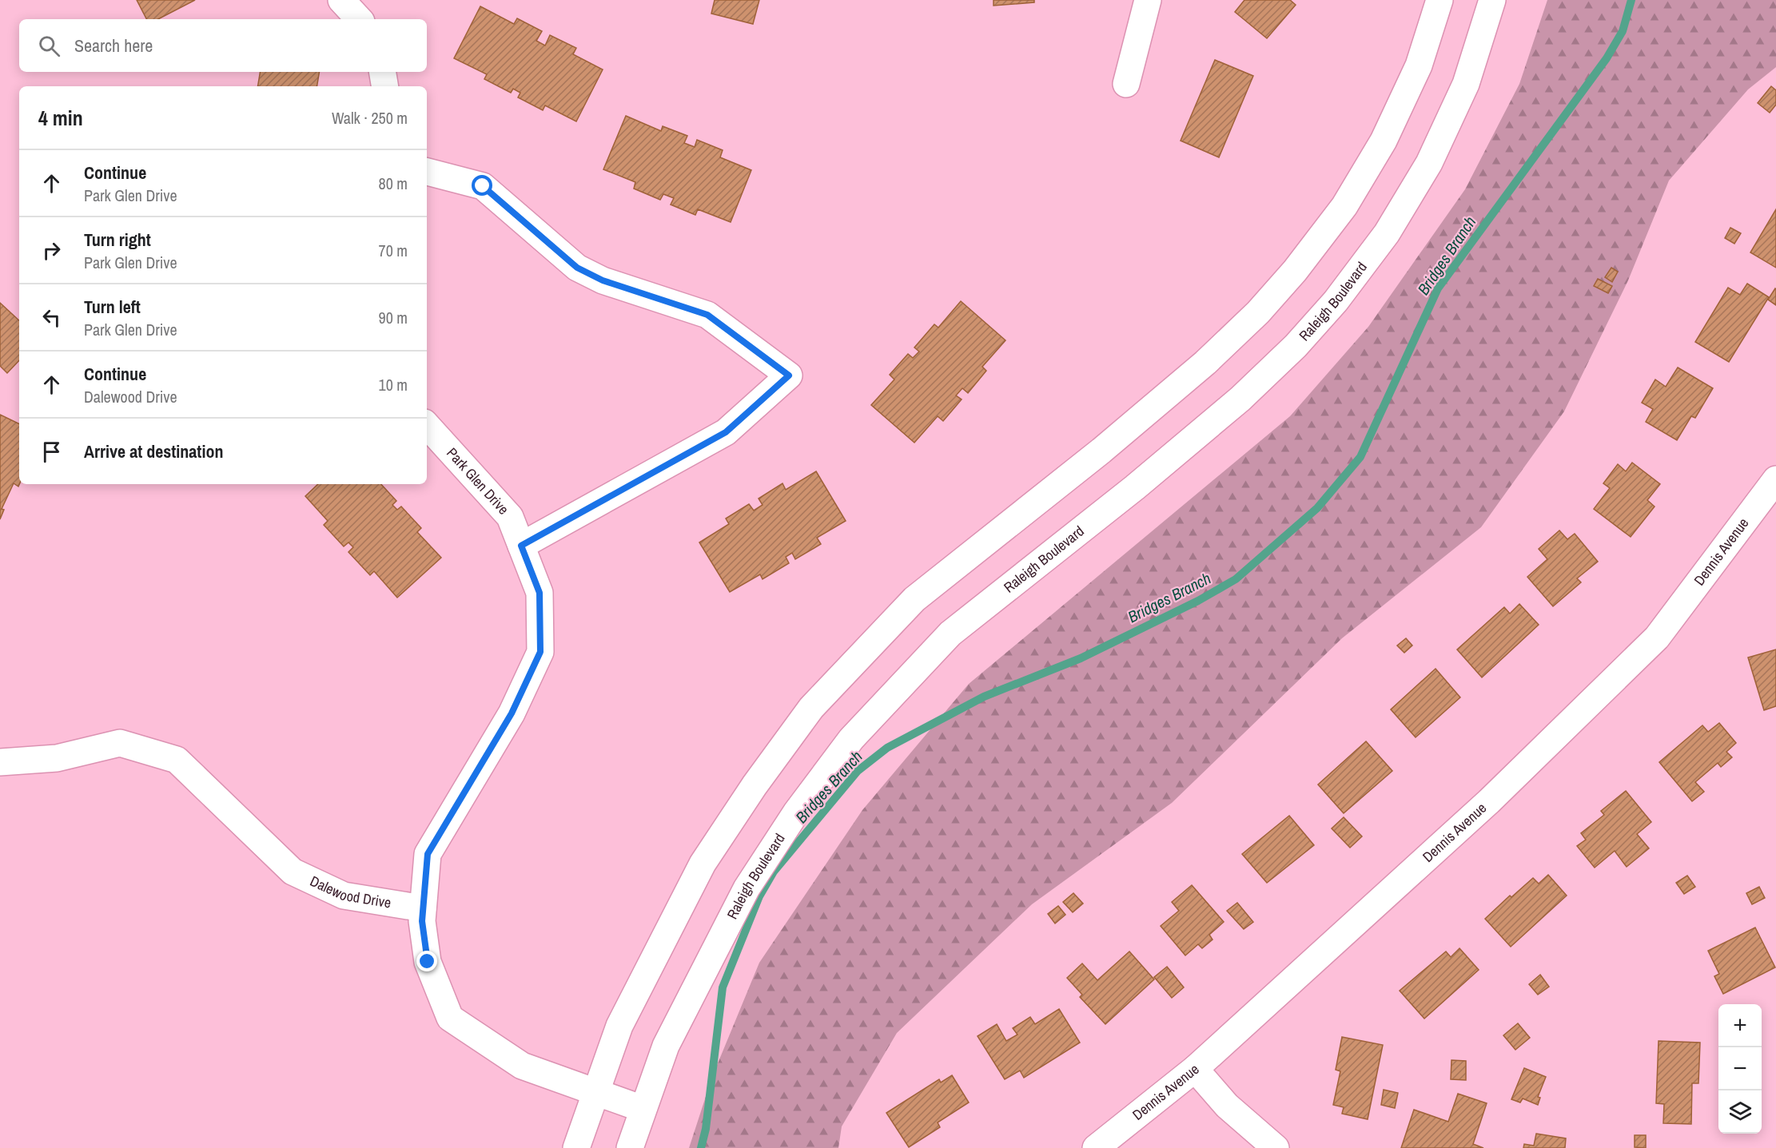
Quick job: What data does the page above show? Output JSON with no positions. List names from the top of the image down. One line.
{"streets":{"street":["Raleigh Boulevard","Park Glen Drive","Dennis Avenue","Dalewood Drive"]},"crossings":[["Park Glen Drive","Dalewood Drive"]],"water":["Bridges Branch"],"page":{"search":"Search here","heading":["4 min","Walk · 250 m"],"list":[["Continue","Park Glen Drive","80 m"],["Turn right","Park Glen Drive","70 m"],["Turn left","Park Glen Drive","90 m"],["Continue","Dalewood Drive","10 m"],"Arrive at destination"],"map_buttons":["+","−"]}}
